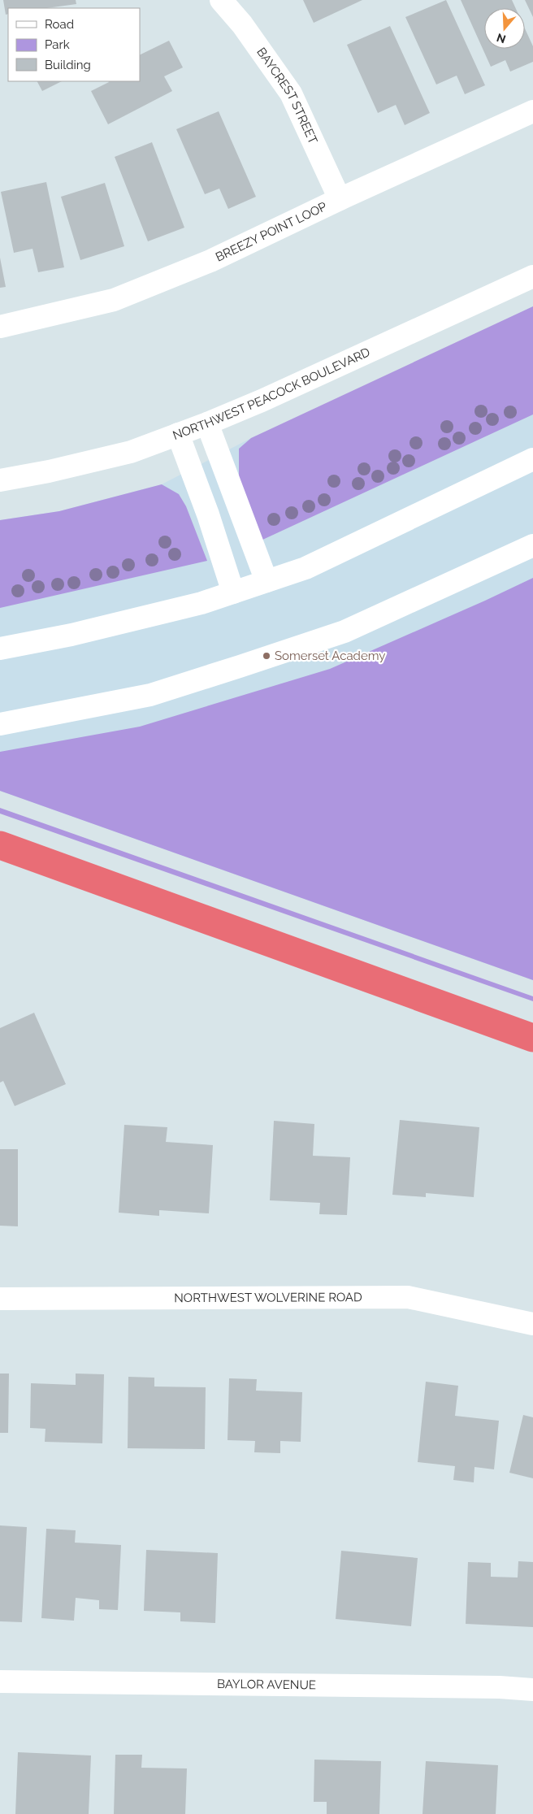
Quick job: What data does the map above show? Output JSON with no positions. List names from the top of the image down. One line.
{"streets":{"street":["BAYCREST STREET","BREEZY POINT LOOP","NORTHWEST PEACOCK BOULEVARD","NORTHWEST WOLVERINE ROAD","BAYLOR AVENUE"]},"crossings":[["BAYCREST STREET","BREEZY POINT LOOP"]],"places":["Somerset Academy"],"legend":["Road","Park","Building"],"north":"bottom"}
